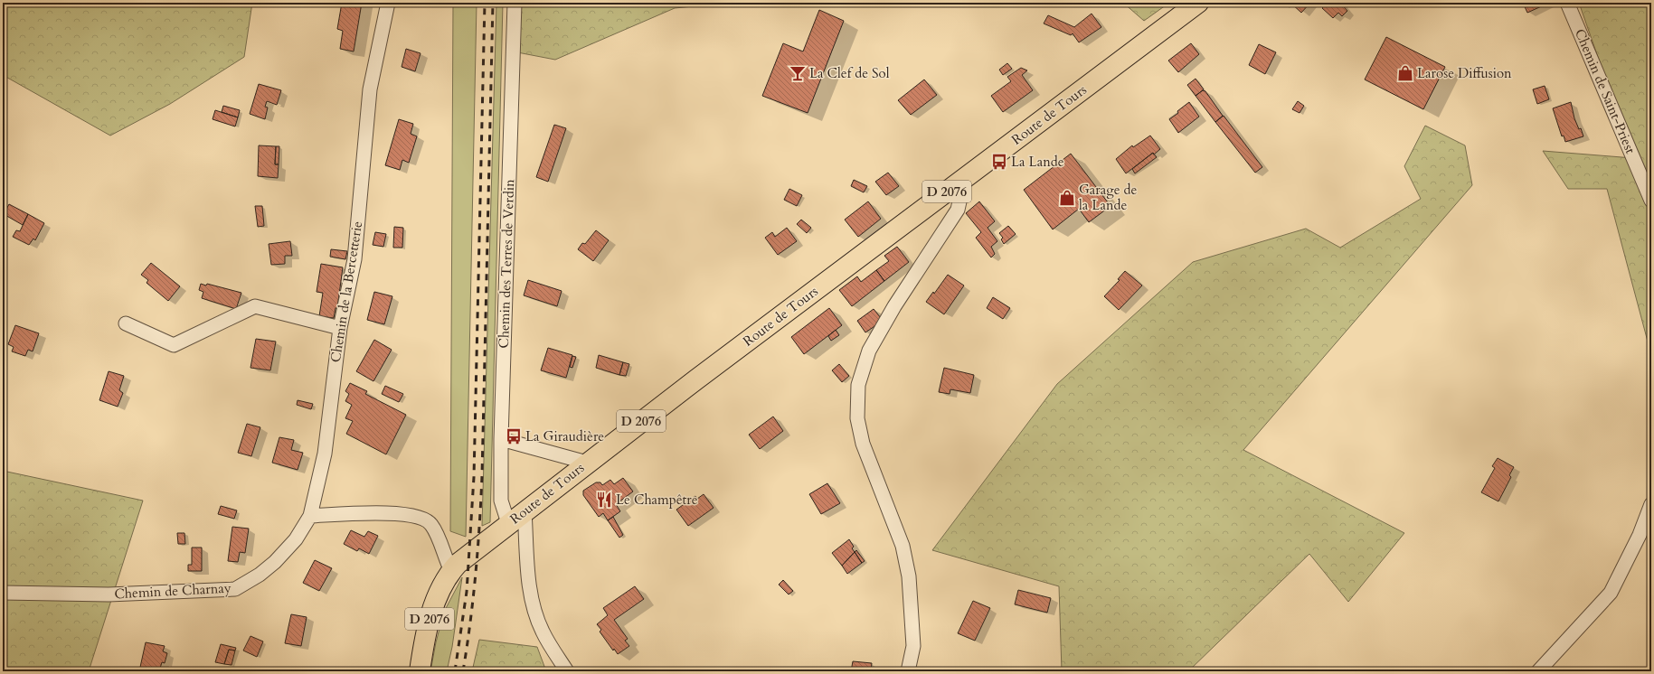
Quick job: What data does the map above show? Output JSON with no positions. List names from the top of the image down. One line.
{"streets":{"main road":["Route de Tours","D 2076"],"street":["Chemin de Saint-Priest","Chemin des Terres de Verdin","Chemin de la Bercetterie","Chemin de Charnay"]},"crossings":[["Route de Tours","Chemin des Terres de Verdin"],["Chemin de la Bercetterie","Chemin de Charnay"]],"places":{"bar":["La Clef de Sol"],"shop":["Larose Diffusion","Garage de la Lande"],"bus stop":["La Lande","La Giraudière"],"restaurant":["Le Champêtre"]}}
